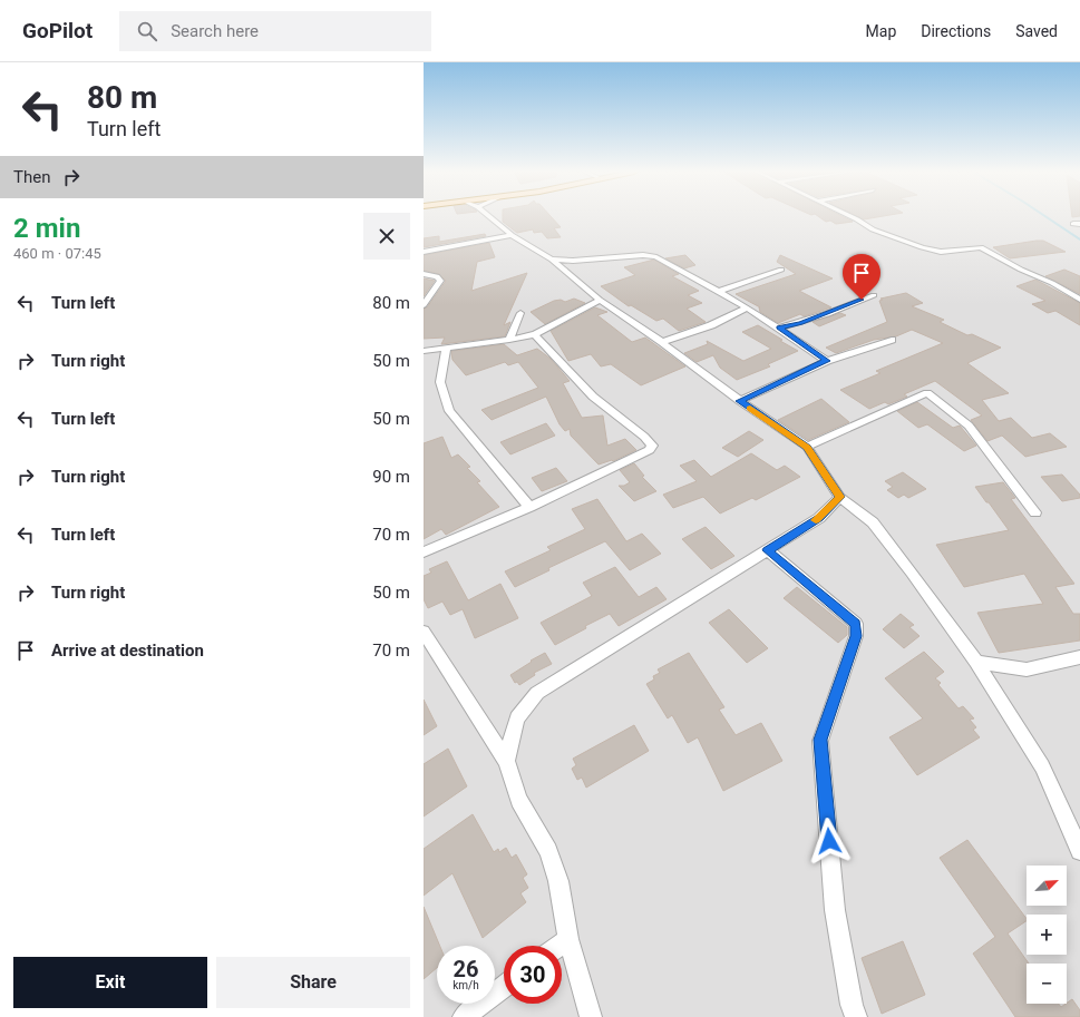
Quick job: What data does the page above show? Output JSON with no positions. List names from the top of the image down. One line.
{"north":"top right","page":{"header":"GoPilot","search":"Search here","nav":["Map","Directions","Saved"],"turn":["80 m","Turn left"],"then":"Then","heading":["2 min","460 m · 07:45"],"list":[{"name":"Turn left","value":"80 m"},{"name":"Turn right","value":"50 m"},{"name":"Turn left","value":"50 m"},{"name":"Turn right","value":"90 m"},{"name":"Turn left","value":"70 m"},{"name":"Turn right","value":"50 m"},{"name":"Arrive at destination","value":"70 m"}],"map_buttons":["+","−"],"speed":"26 km/h","limit":"30","buttons":["Exit","Share"]}}
